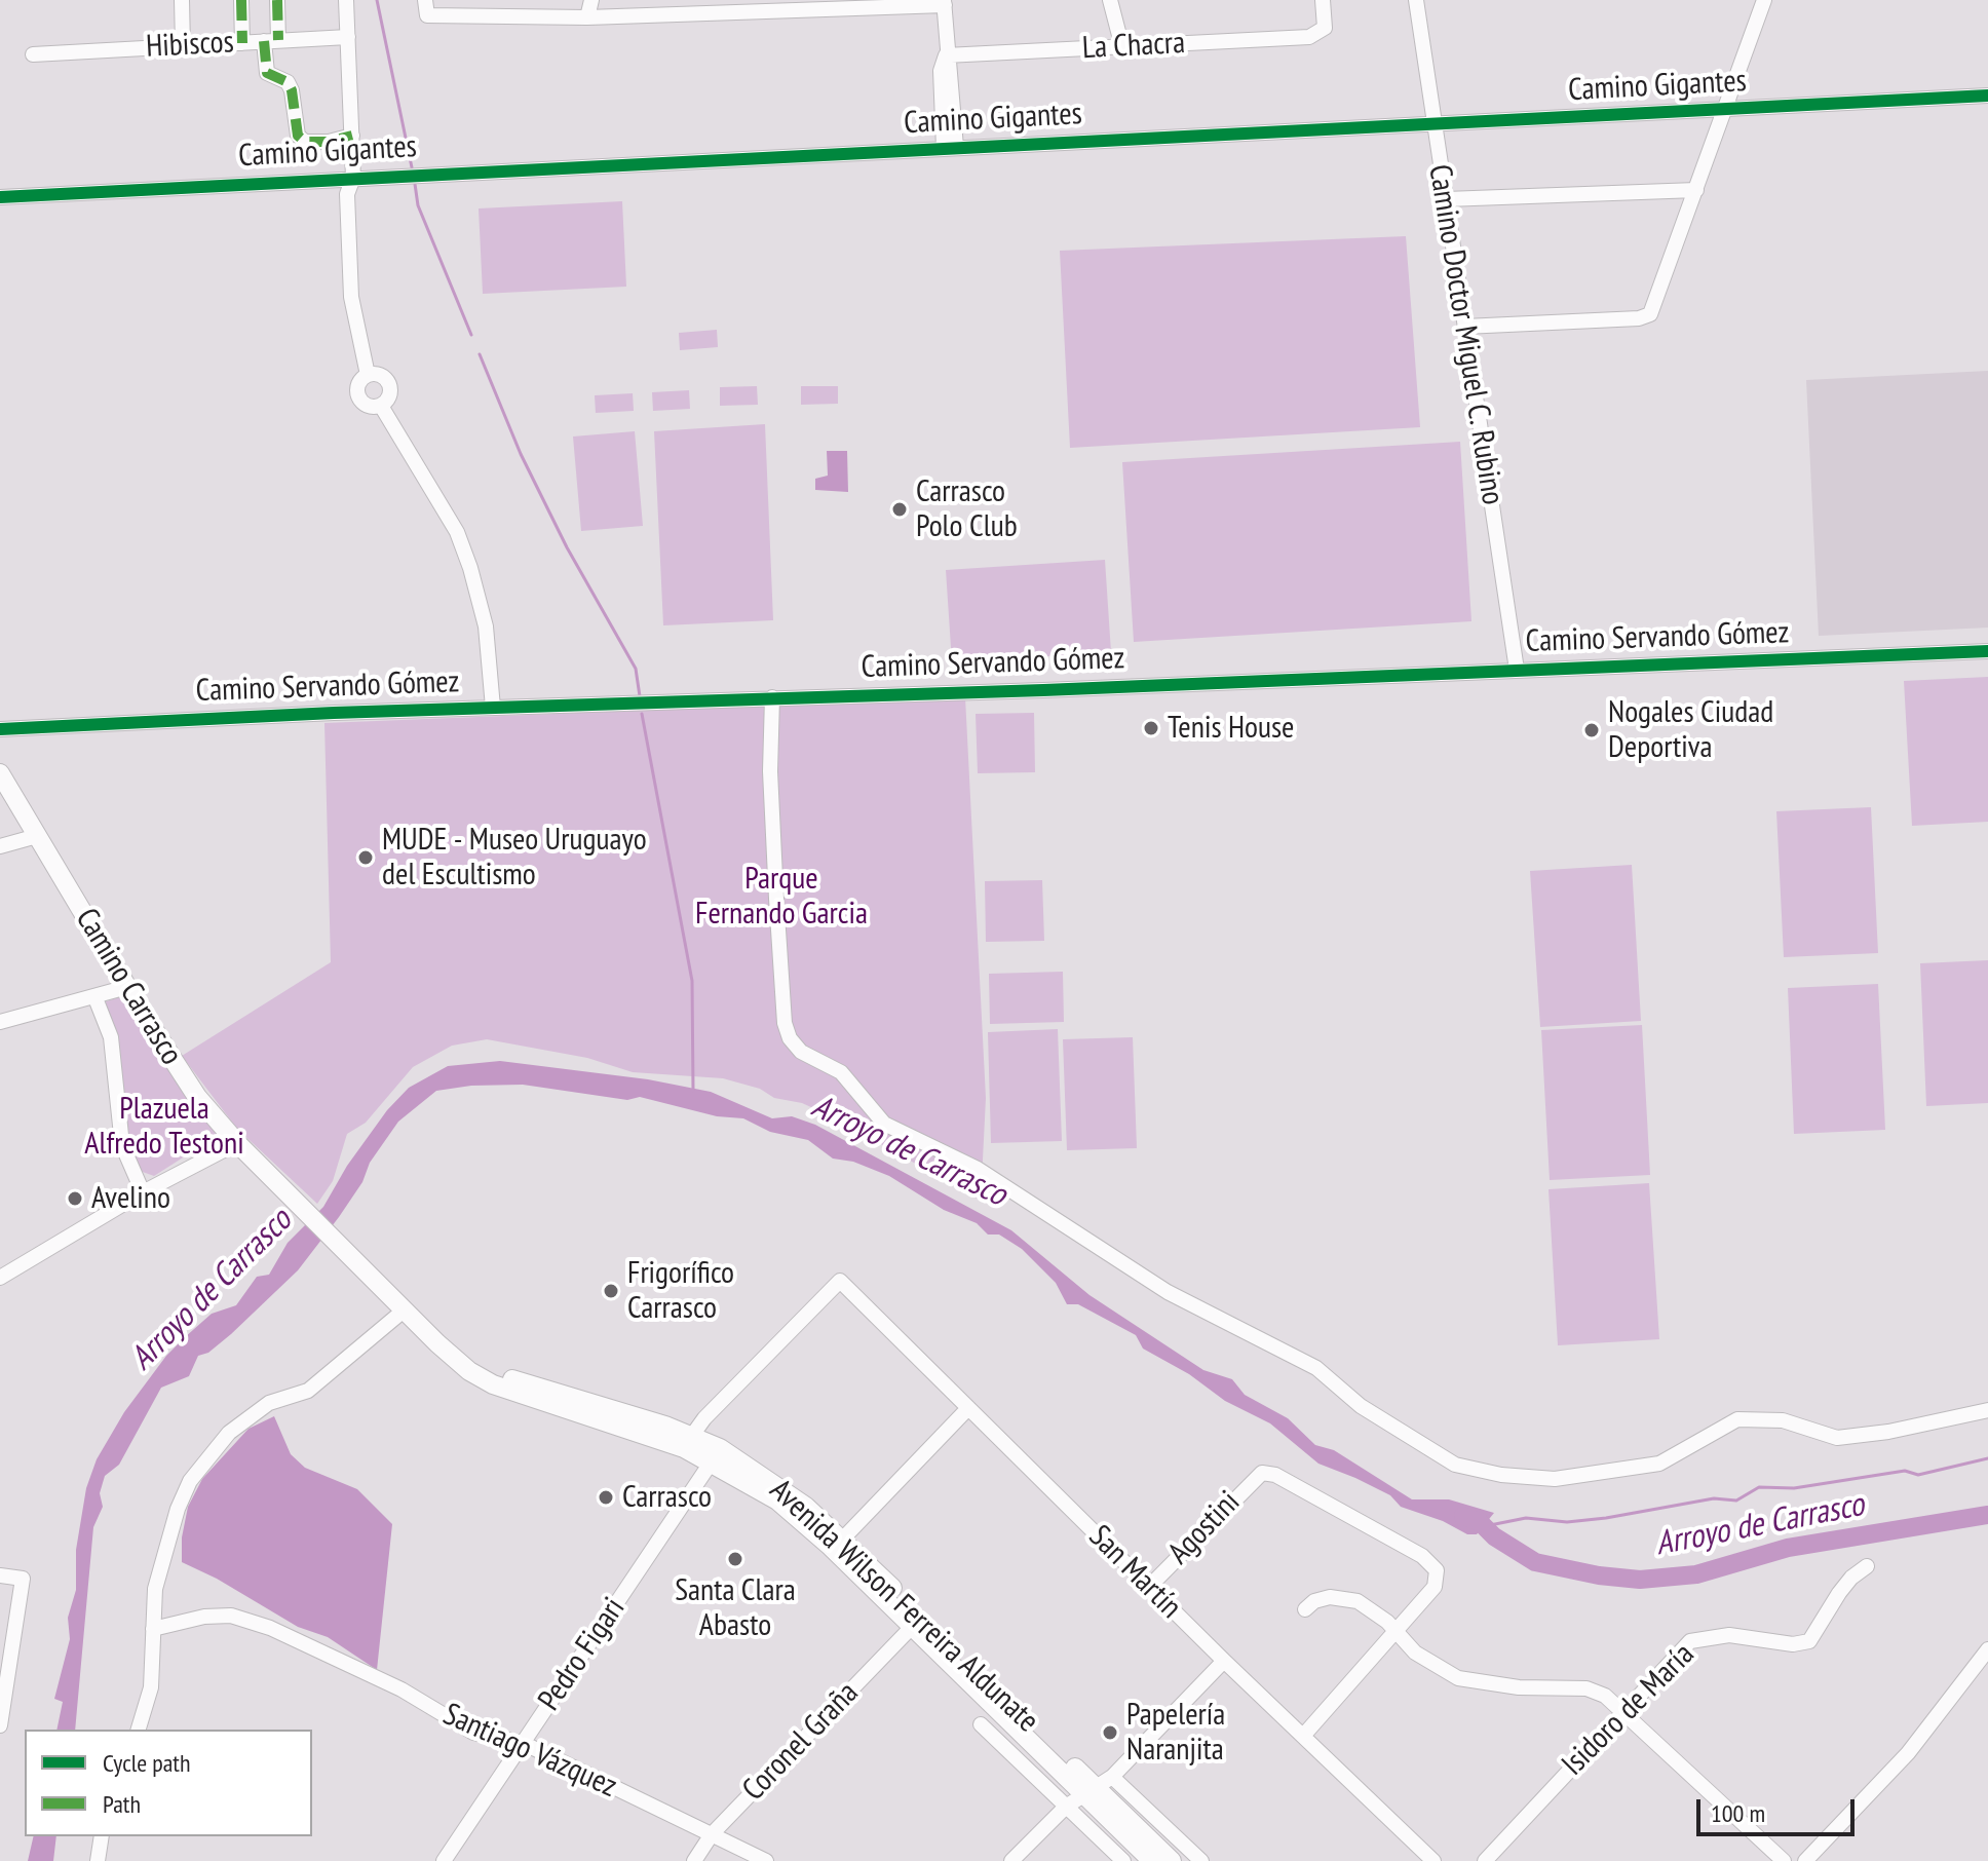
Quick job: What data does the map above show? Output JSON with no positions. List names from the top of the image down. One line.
{"streets":{"main road":["Camino Carrasco","Avenida Wilson Ferreira Aldunate"],"street":["Hibiscos","La Chacra","Camino Gigantes","Camino Doctor Miguel C. Rubino","Camino Servando Gómez","Agostini","San Martín","Pedro Figari","Isidoro de María","Coronel Graña","Santiago Vázquez"]},"crossings":[["Camino Gigantes","Camino Doctor Miguel C. Rubino"],["Camino Doctor Miguel C. Rubino","Camino Servando Gómez"],["Camino Carrasco","Avenida Wilson Ferreira Aldunate"],["Agostini","San Martín"],["San Martín","Avenida Wilson Ferreira Aldunate"],["Avenida Wilson Ferreira Aldunate","Pedro Figari"],["Avenida Wilson Ferreira Aldunate","Coronel Graña"],["Pedro Figari","Santiago Vázquez"],["Coronel Graña","Santiago Vázquez"]],"water":["Arroyo de Carrasco"],"parks":["Parque Fernando Garcia","Plazuela Alfredo Testoni"],"places":["Carrasco Polo Club","Tenis House","Nogales Ciudad Deportiva","MUDE - Museo Uruguayo del Escultismo","Avelino","Frigorífico Carrasco","Carrasco","Santa Clara Abasto","Papelería Naranjita"],"legend":["Cycle path","Path"],"scale_bar":"100 m"}
